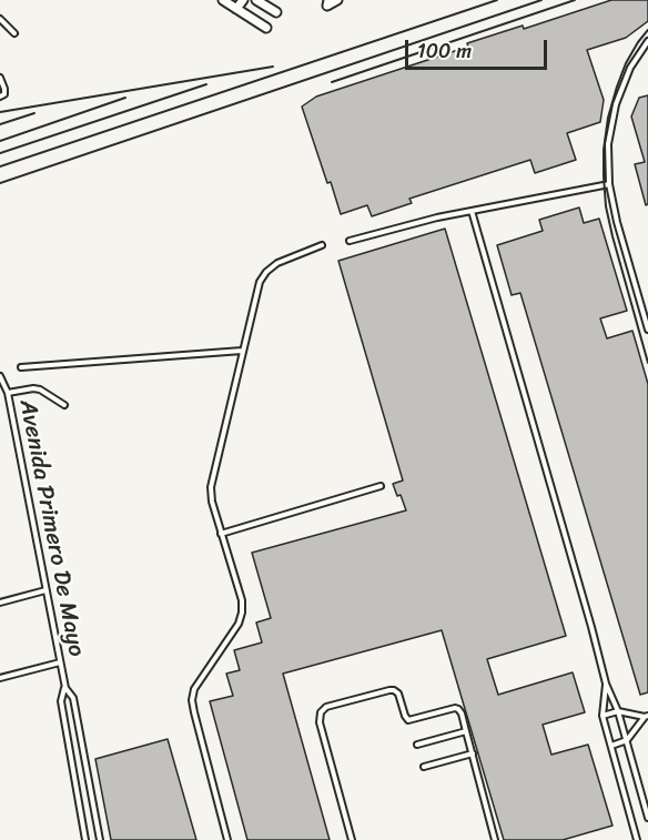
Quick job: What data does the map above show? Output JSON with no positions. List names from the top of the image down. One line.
{"streets":{"lane":["Avenida Primero De Mayo"]},"scale_bar":"100 m"}
